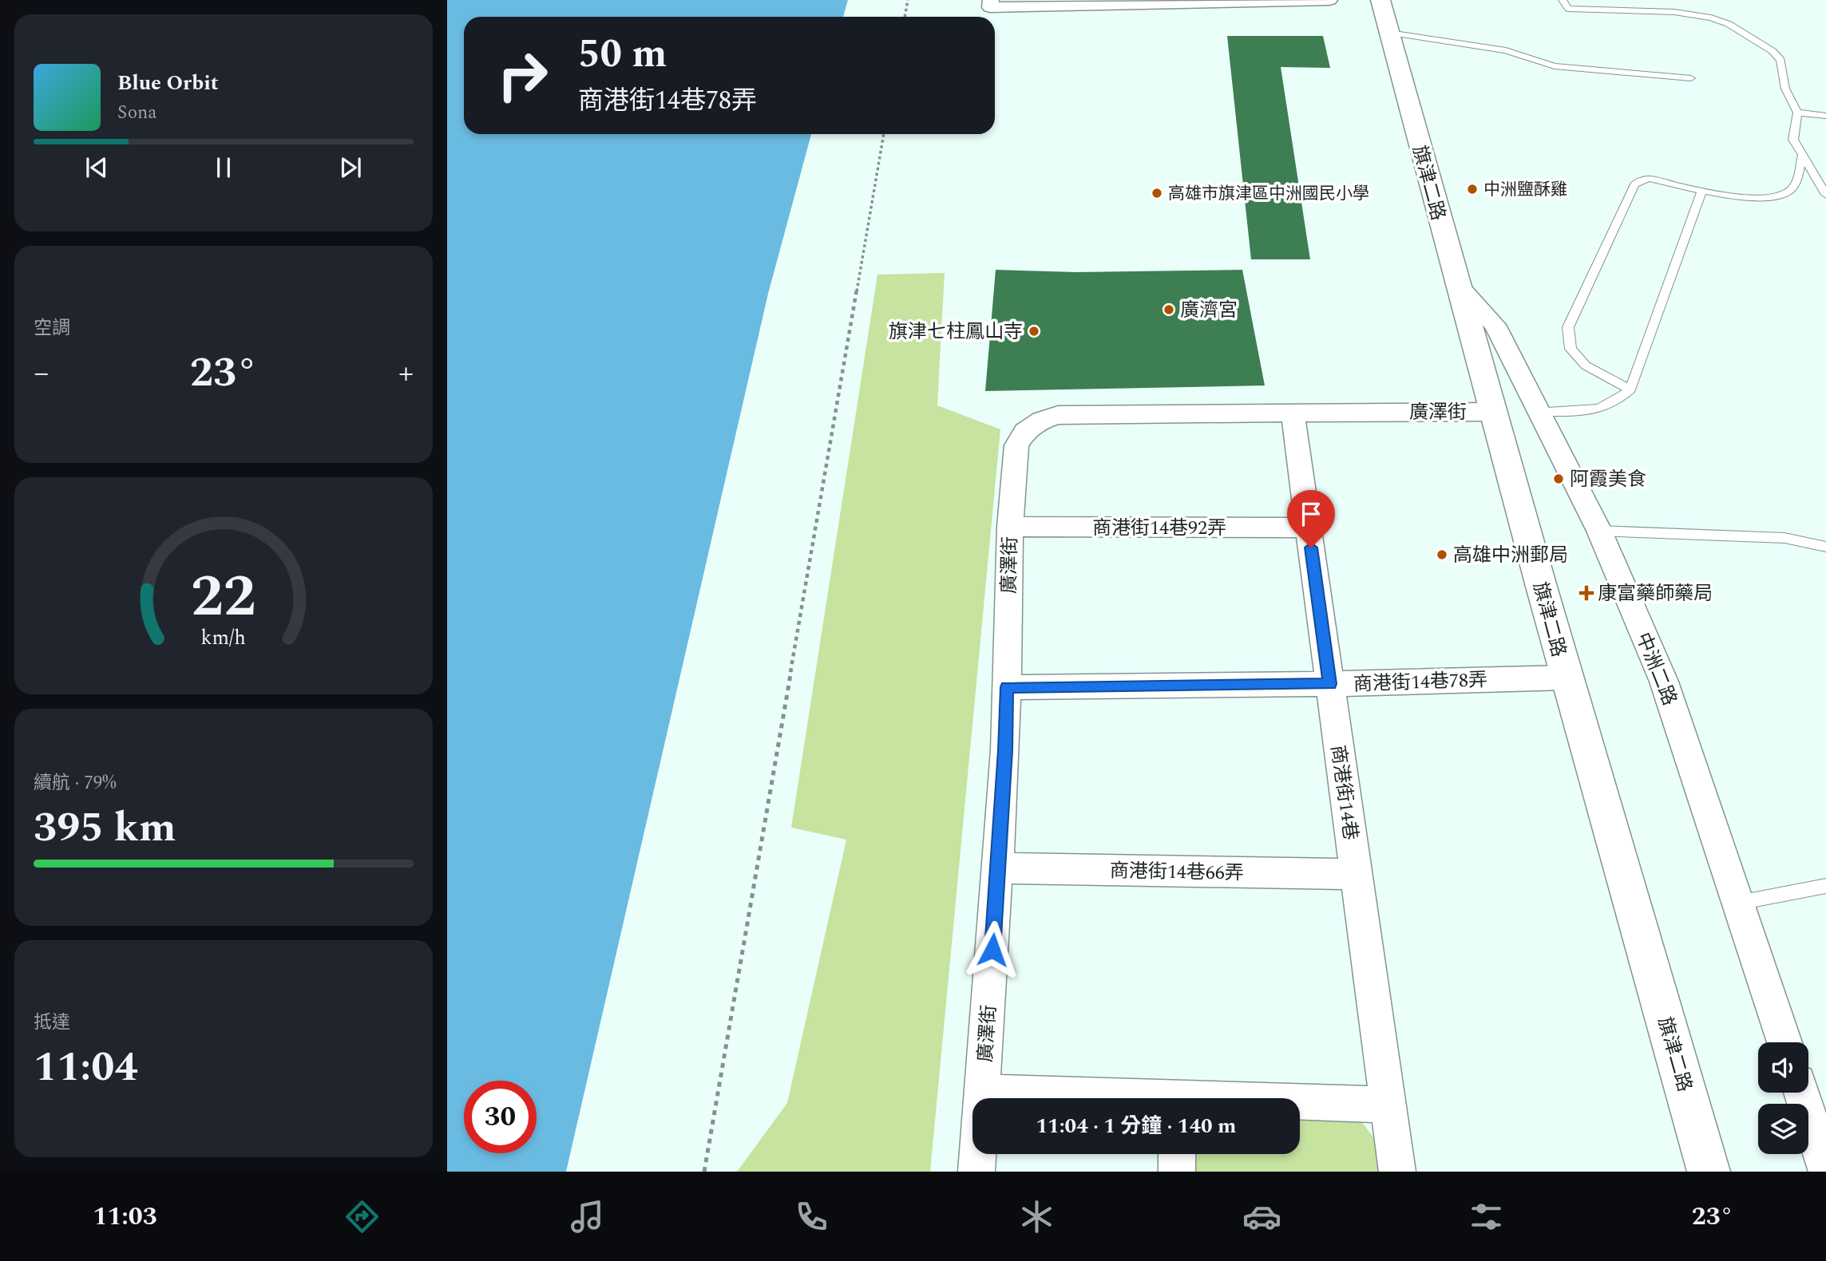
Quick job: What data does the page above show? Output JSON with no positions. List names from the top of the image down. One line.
{"streets":{"street":["旗津二路","廣澤街","商港街14巷92弄","中洲二路","商港街14巷78弄","商港街14巷","商港街14巷66弄"]},"crossings":[["旗津二路","廣澤街"],["旗津二路","中洲二路"],["旗津二路","商港街14巷78弄"],["廣澤街","商港街14巷92弄"],["廣澤街","商港街14巷78弄"],["廣澤街","商港街14巷"],["廣澤街","商港街14巷66弄"],["商港街14巷92弄","商港街14巷"],["商港街14巷78弄","商港街14巷"],["商港街14巷","商港街14巷66弄"]],"places":{"other":["中洲鹽酥雞","高雄市旗津區中洲國民小學","廣濟宮","旗津七柱鳳山寺","阿霞美食","高雄中洲郵局"],"health":["康富藥師藥局"]},"page":{"turn":["50 m","商港街14巷78弄"],"song":["Blue Orbit","Sona"],"tile":["空調",["續航 · 79%","395 km"],["抵達","11:04"]],"heat":["−","23°","+"],"limit":"30","trip":"11:04 · 1 分鐘 · 140 m","tabs":["11:03","23°"],"gauge":["22","km/h"]}}
